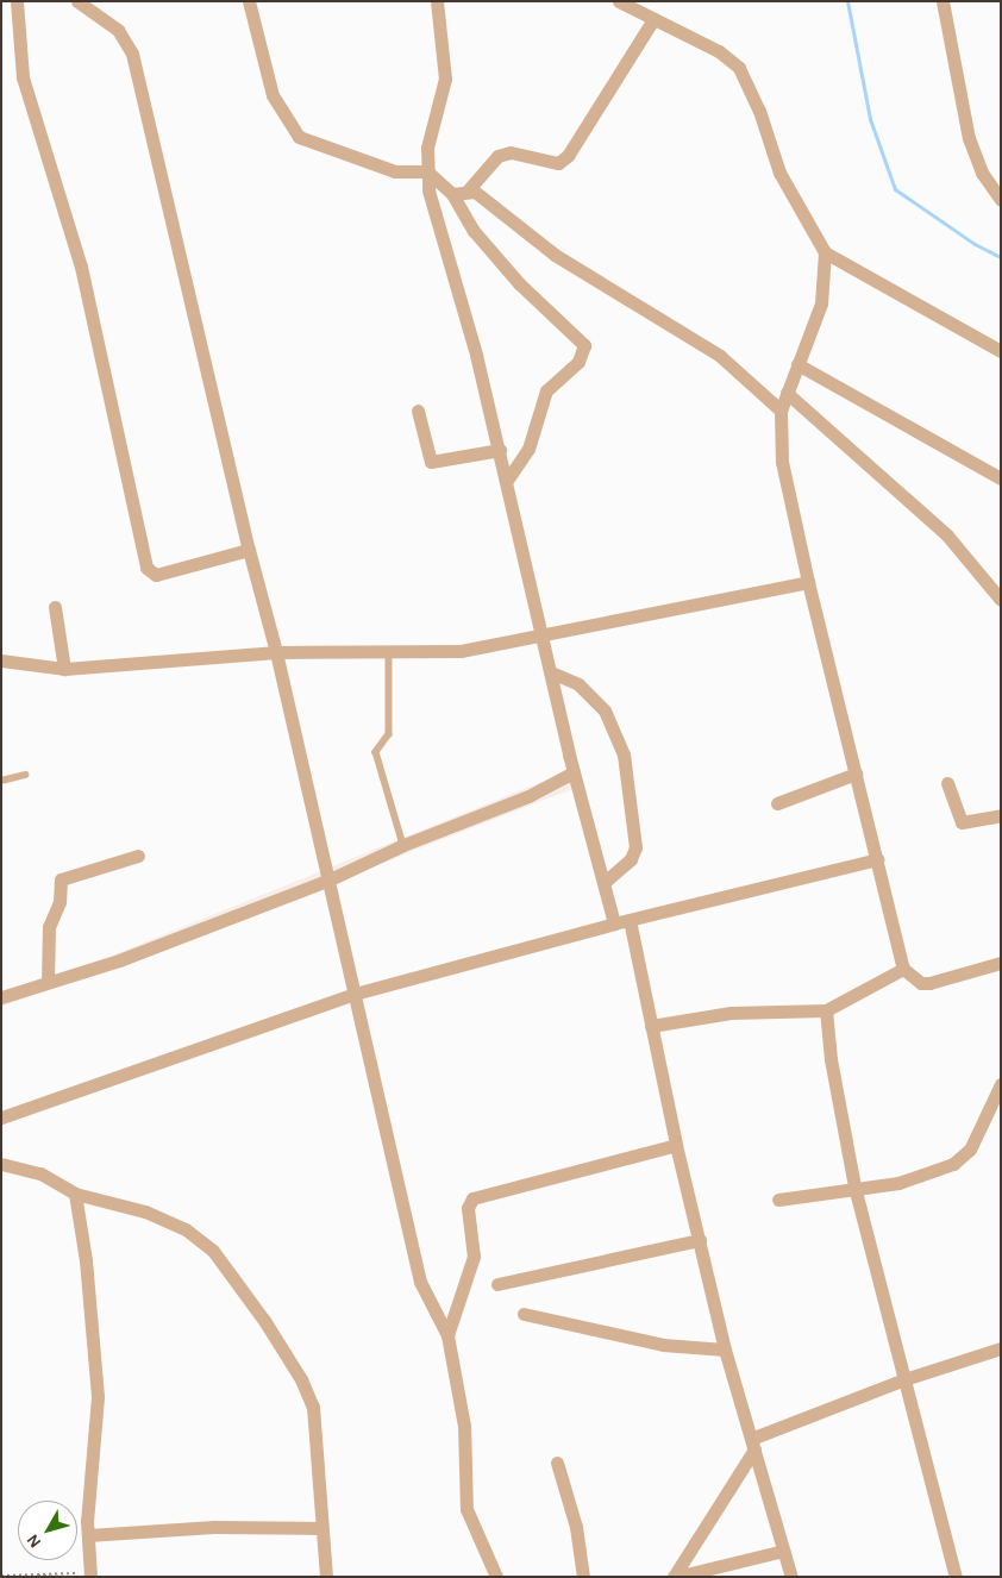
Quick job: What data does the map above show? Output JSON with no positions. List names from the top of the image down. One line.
{"north":"bottom left"}
